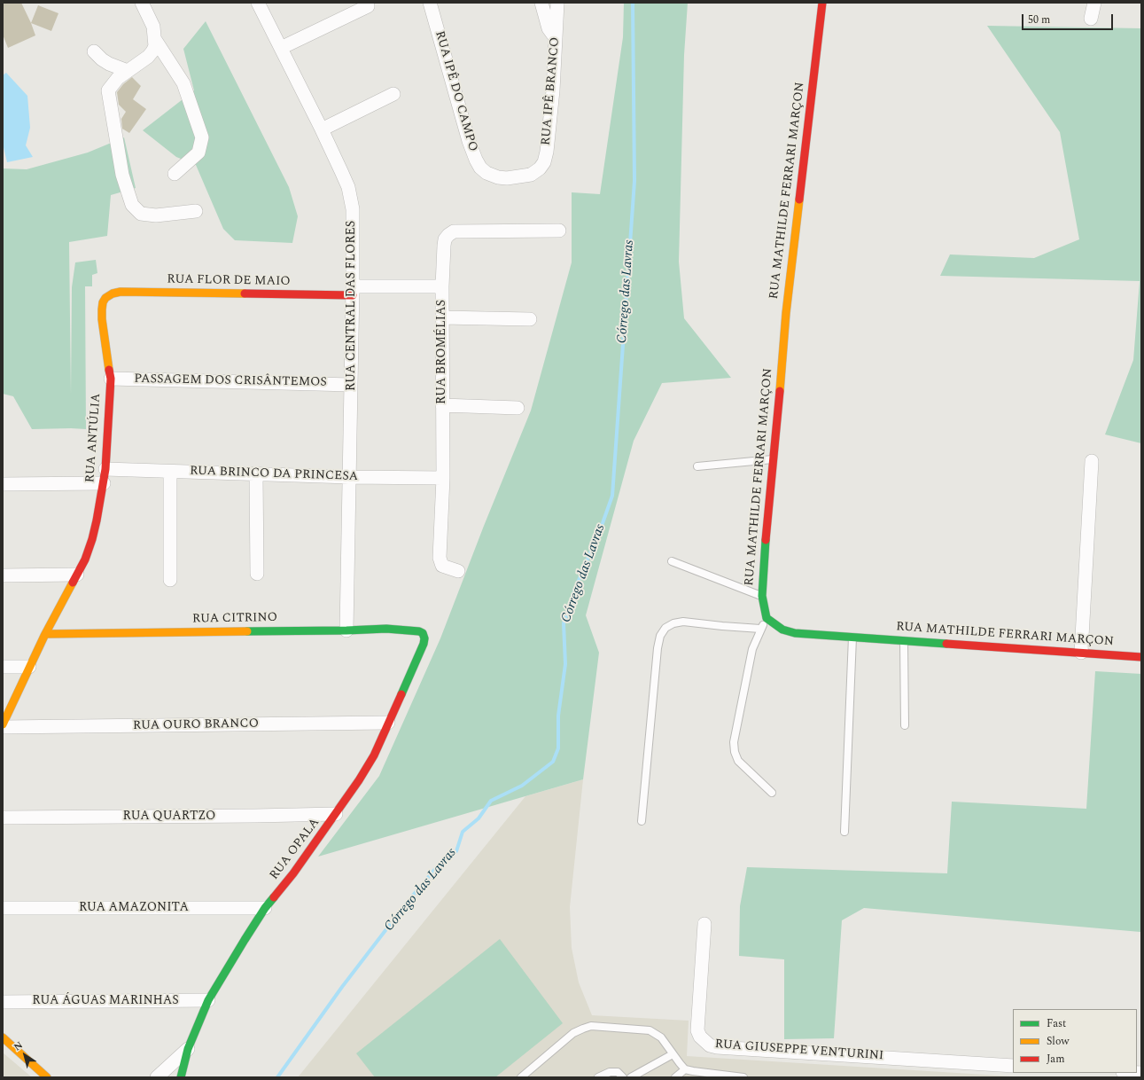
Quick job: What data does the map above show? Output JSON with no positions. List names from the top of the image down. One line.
{"streets":{"street":["RUA IPÊ DO CAMPO","RUA IPÊ BRANCO","RUA MATHILDE FERRARI MARÇON","RUA FLOR DE MAIO","RUA CENTRAL DAS FLORES","RUA BROMÉLIAS","PASSAGEM DOS CRISÂNTEMOS","RUA ANTÚLIA","RUA BRINCO DA PRINCESA","RUA CITRINO","RUA OURO BRANCO","RUA QUARTZO","RUA OPALA","RUA AMAZONITA","RUA ÁGUAS MARINHAS","RUA GIUSEPPE VENTURINI"]},"crossings":[["RUA IPÊ DO CAMPO","RUA IPÊ BRANCO"],["RUA FLOR DE MAIO","RUA CENTRAL DAS FLORES"],["RUA FLOR DE MAIO","RUA ANTÚLIA"],["RUA CENTRAL DAS FLORES","PASSAGEM DOS CRISÂNTEMOS"],["RUA CENTRAL DAS FLORES","RUA BRINCO DA PRINCESA"],["RUA CENTRAL DAS FLORES","RUA CITRINO"],["RUA BROMÉLIAS","RUA BRINCO DA PRINCESA"],["PASSAGEM DOS CRISÂNTEMOS","RUA ANTÚLIA"],["RUA ANTÚLIA","RUA BRINCO DA PRINCESA"],["RUA ANTÚLIA","RUA CITRINO"],["RUA CITRINO","RUA OPALA"],["RUA OURO BRANCO","RUA OPALA"],["RUA QUARTZO","RUA OPALA"],["RUA OPALA","RUA AMAZONITA"],["RUA OPALA","RUA ÁGUAS MARINHAS"]],"water":["Córrego das Lavras"],"legend":["Fast","Slow","Jam"],"scale_bar":"50 m","north":"top left"}
